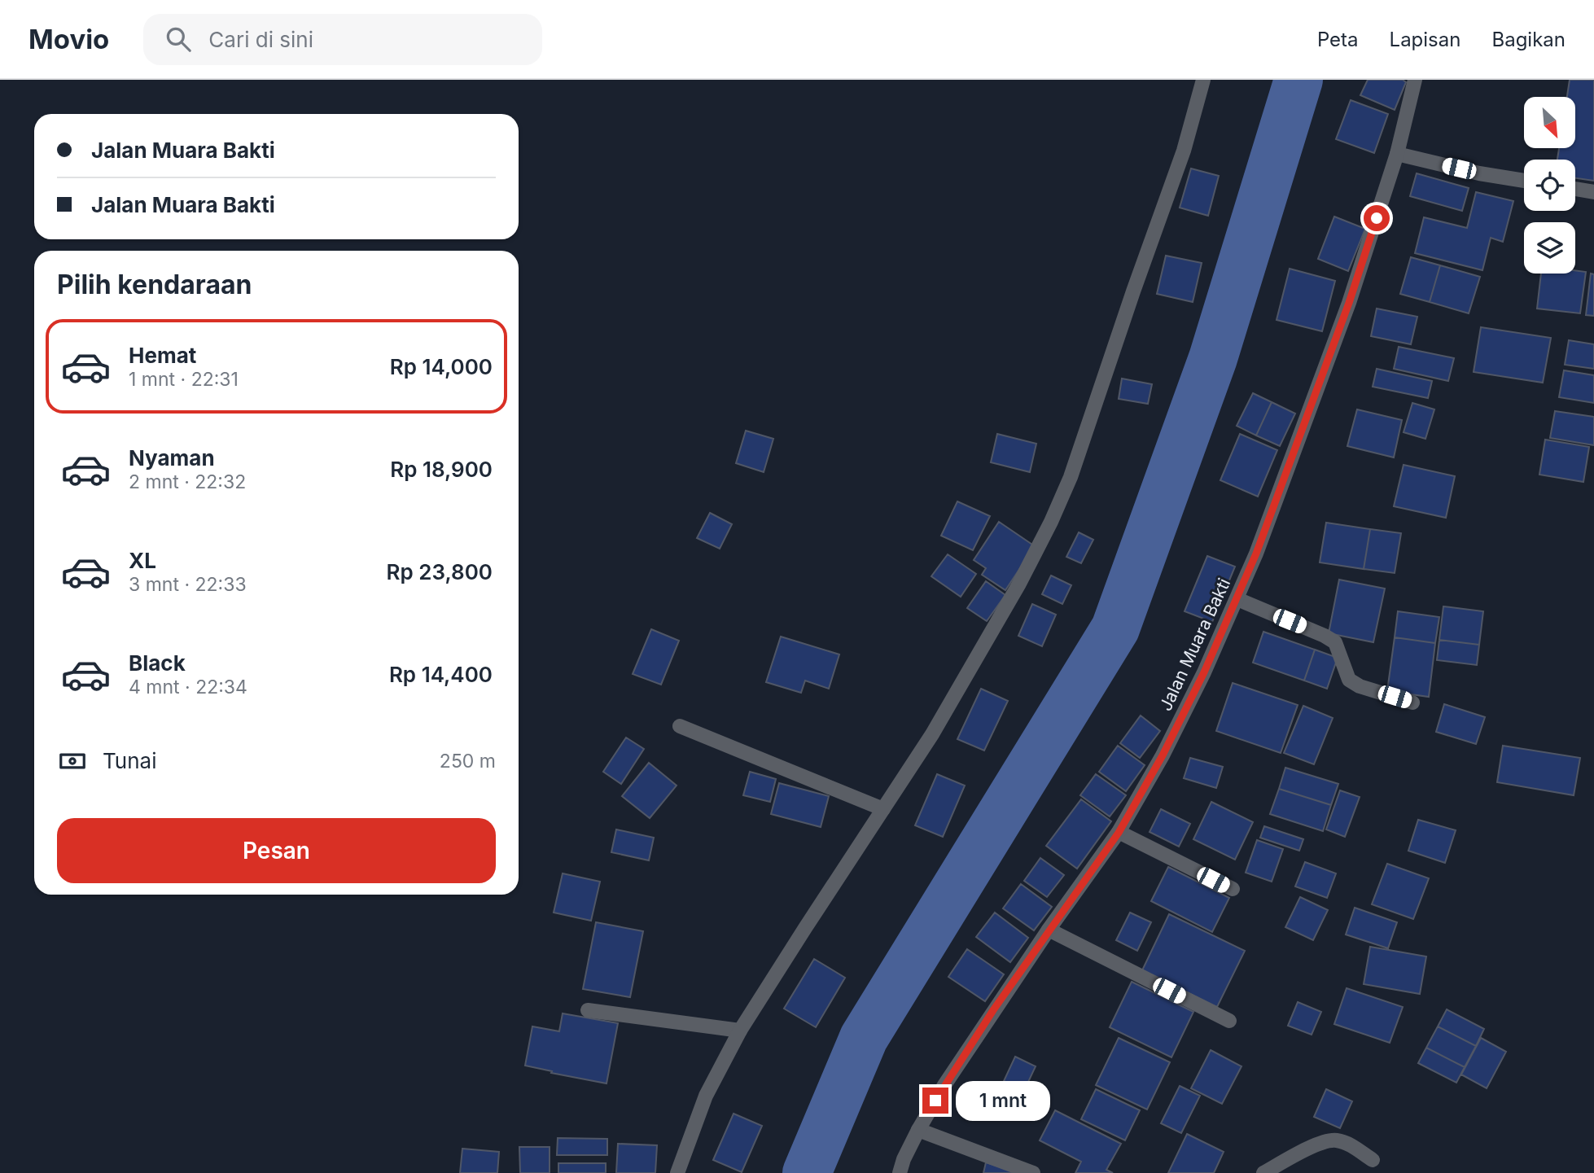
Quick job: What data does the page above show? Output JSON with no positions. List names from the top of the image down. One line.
{"streets":{"street":["Jalan Muara Bakti"]},"north":"bottom right","page":{"header":"Movio","search":"Cari di sini","nav":["Peta","Lapisan","Bagikan"],"banner":["Jalan Muara Bakti","Jalan Muara Bakti"],"heading":"Pilih kendaraan","list":[{"name":"Hemat","note":"1 mnt · 22:31","value":"Rp 14,000"},{"name":"Nyaman","note":"2 mnt · 22:32","value":"Rp 18,900"},{"name":"XL","note":"3 mnt · 22:33","value":"Rp 23,800"},{"name":"Black","note":"4 mnt · 22:34","value":"Rp 14,400"}],"pay":["Tunai","250 m"],"buttons":"Pesan","bubble":"1 mnt"}}
